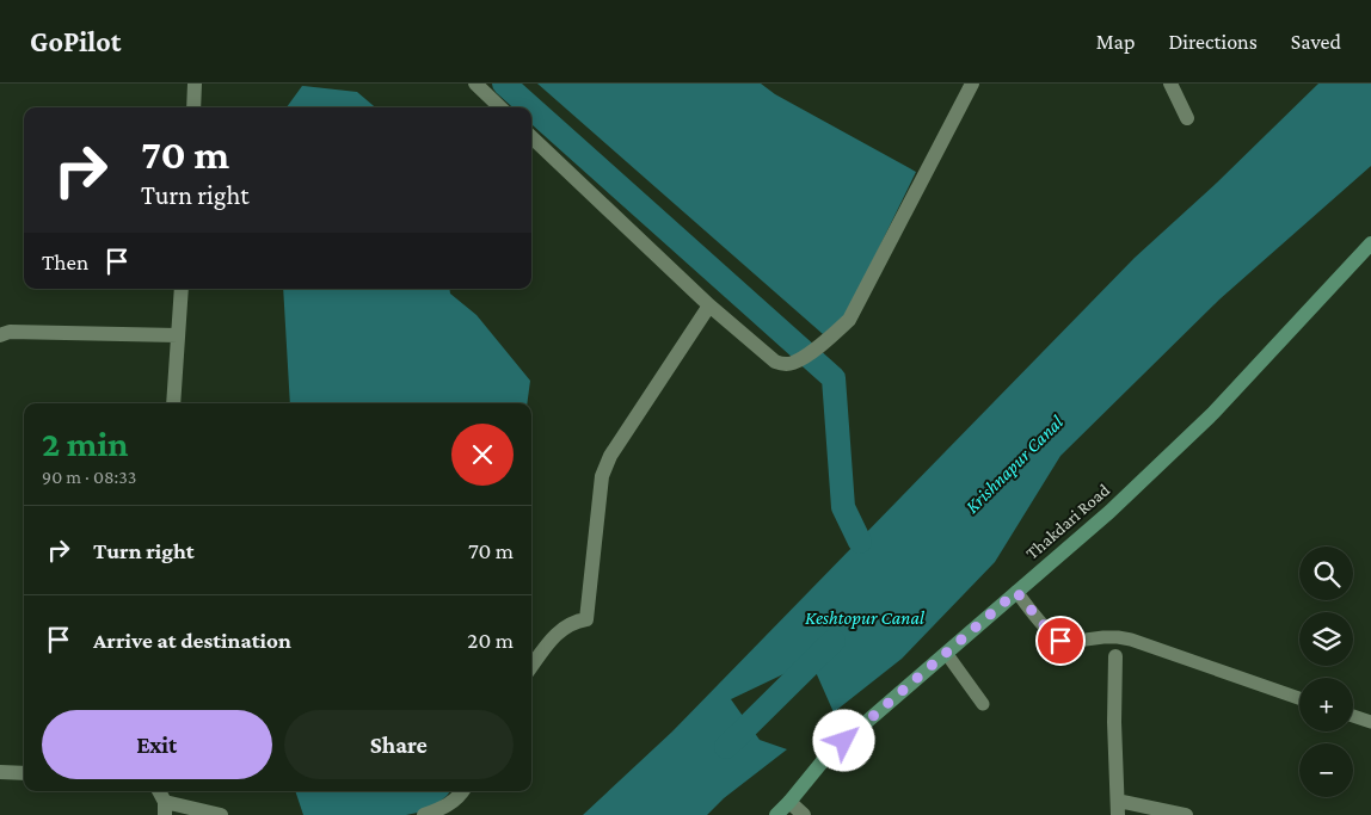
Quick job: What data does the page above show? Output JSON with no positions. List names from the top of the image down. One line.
{"streets":{"street":["Thakdari Road"]},"water":["Krishnapur Canal","Keshtopur Canal"],"page":{"header":"GoPilot","nav":["Map","Directions","Saved"],"turn":["70 m","Turn right"],"then":"Then","heading":["2 min","90 m · 08:33"],"list":[{"name":"Turn right","value":"70 m"},{"name":"Arrive at destination","value":"20 m"}],"map_buttons":["+","−"],"buttons":["Exit","Share"]}}
